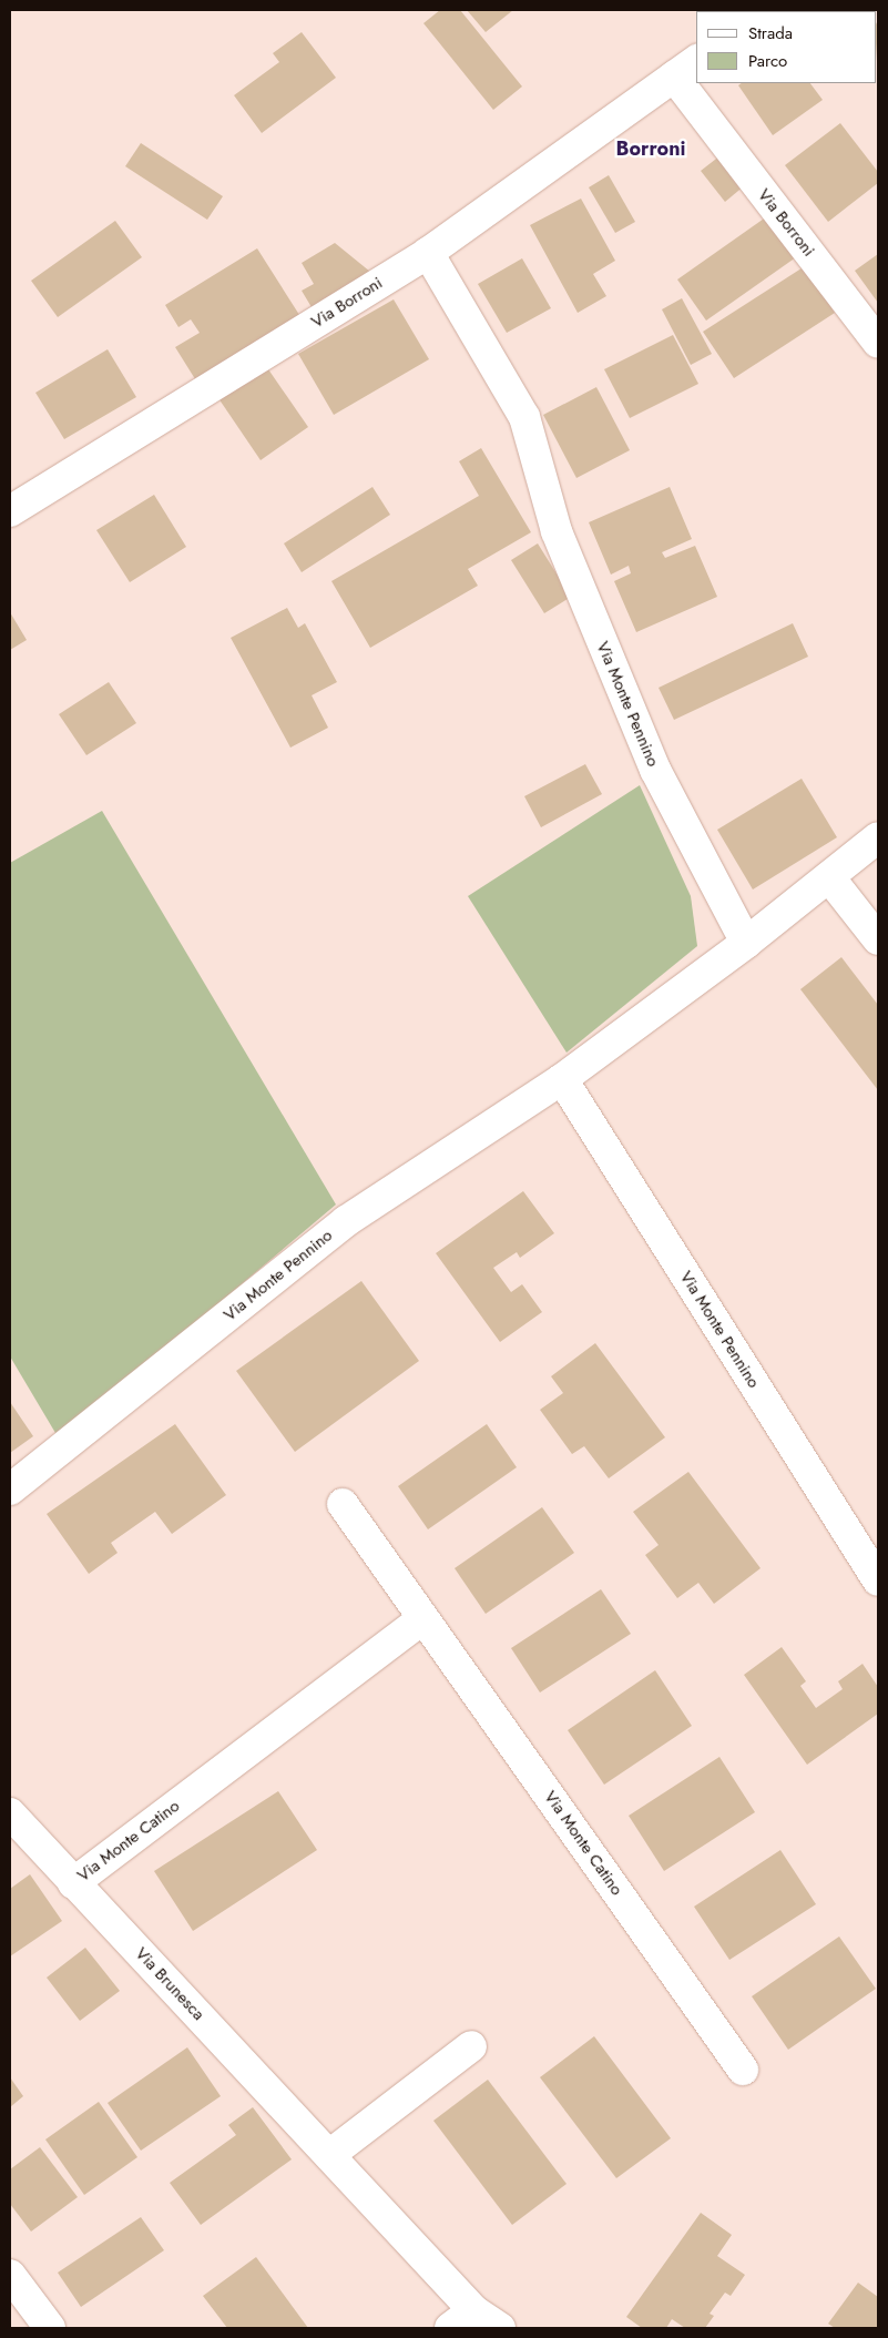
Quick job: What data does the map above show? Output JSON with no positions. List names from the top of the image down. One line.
{"streets":{"street":["Via Borroni","Via Monte Pennino","Via Monte Catino","Via Brunesca"]},"crossings":[["Via Borroni","Via Monte Pennino"],["Via Monte Catino","Via Brunesca"]],"districts":["Borroni"],"legend":["Strada","Parco"]}
